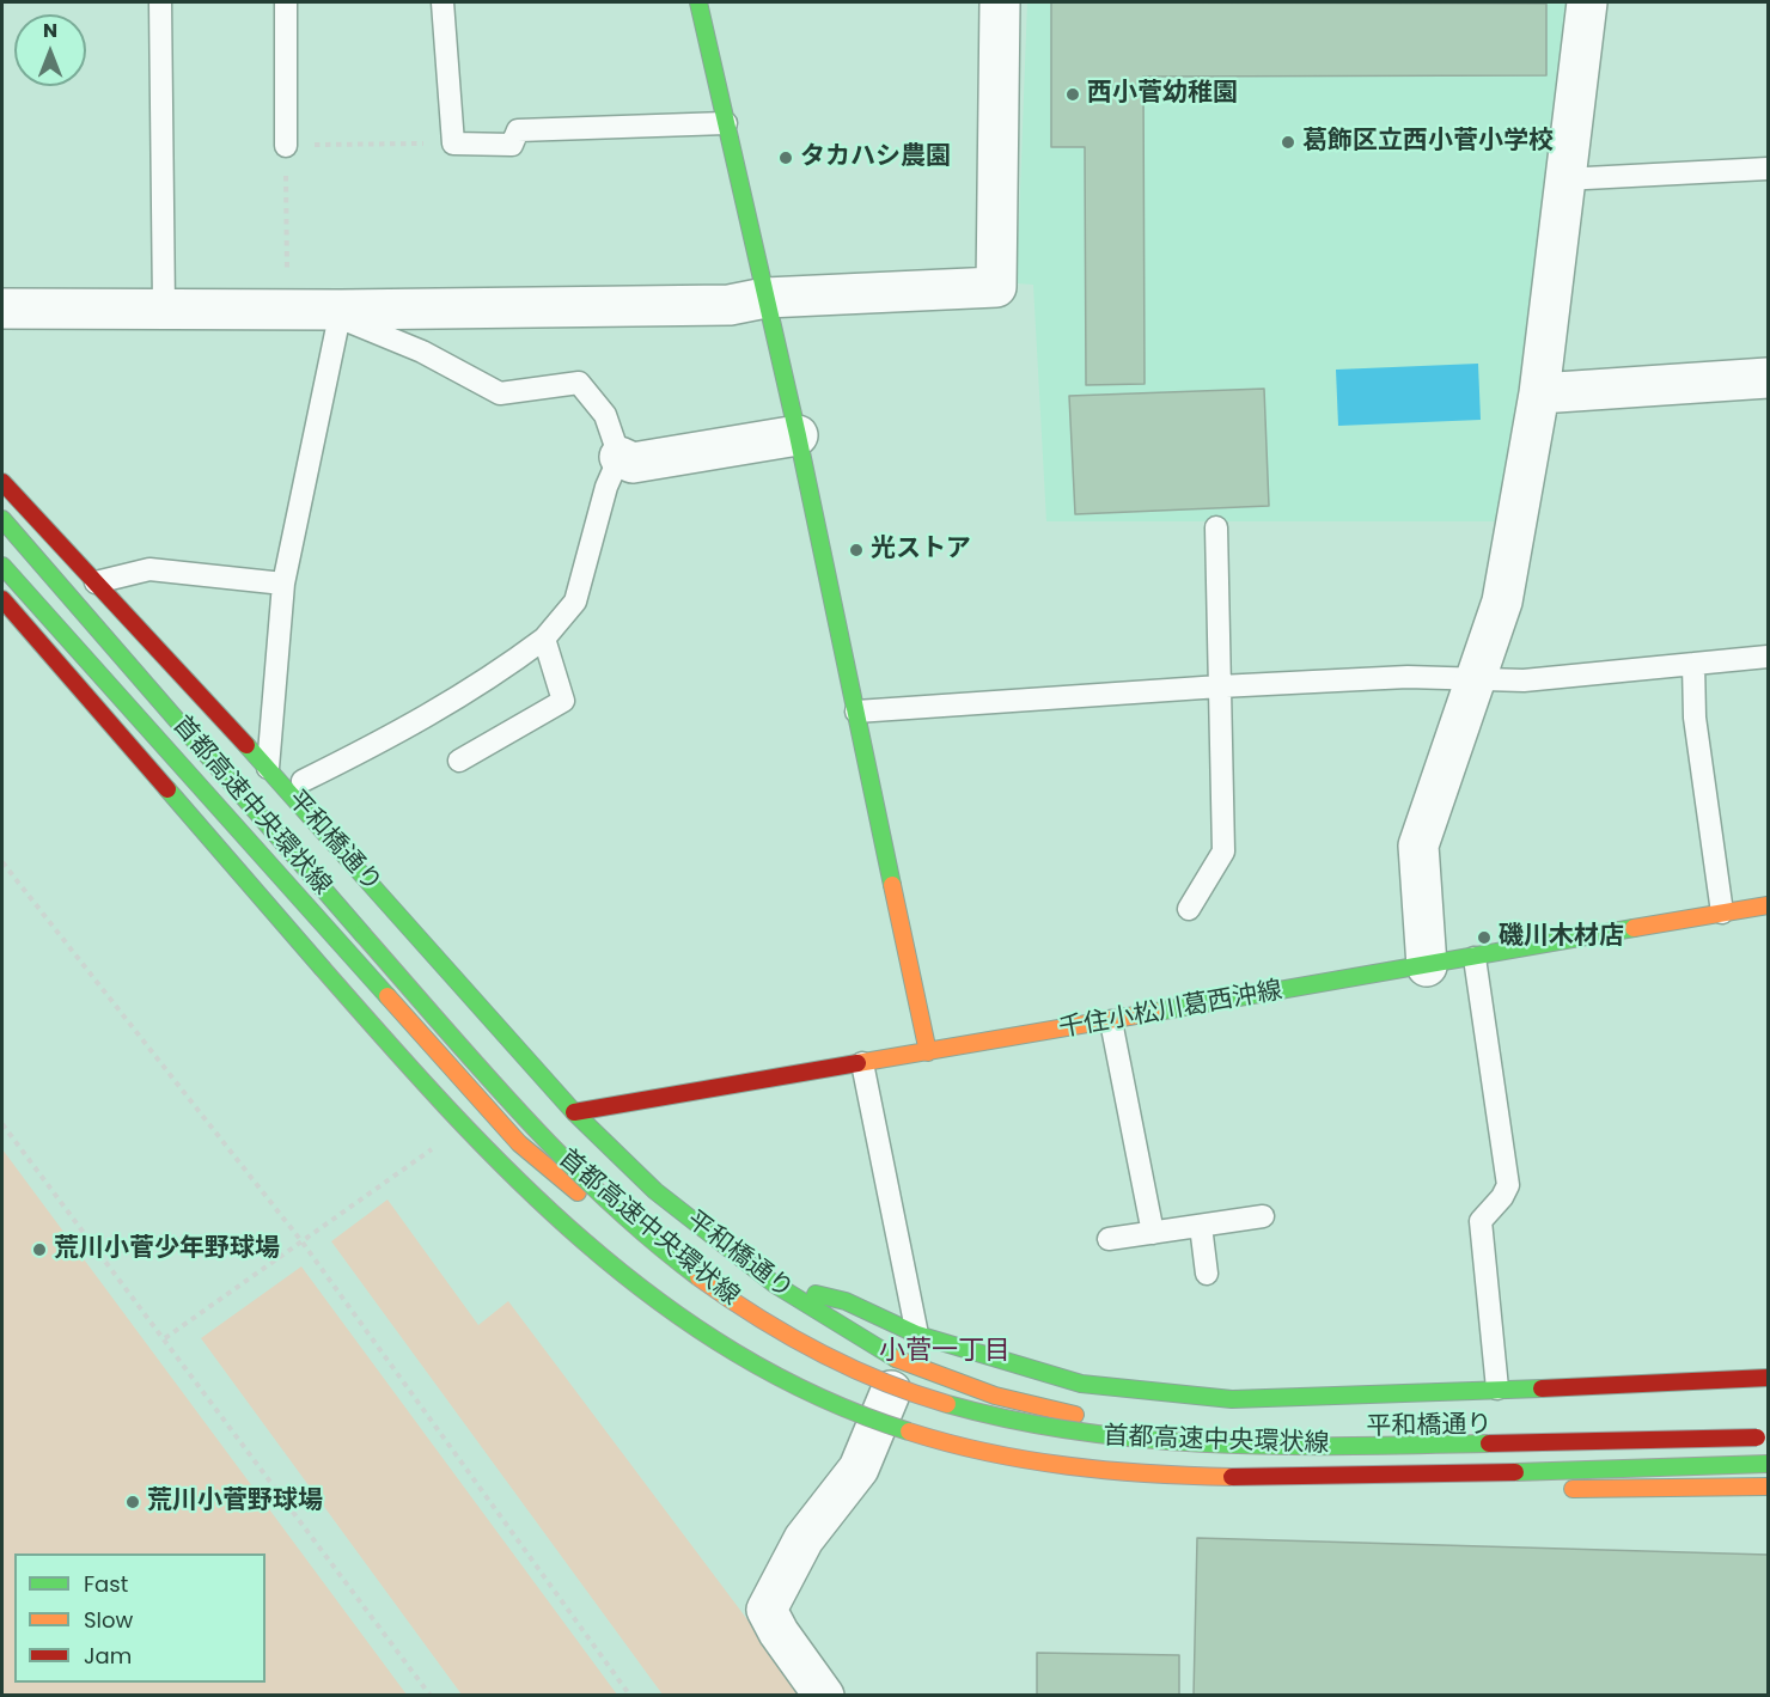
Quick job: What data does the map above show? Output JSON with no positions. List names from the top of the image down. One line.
{"streets":{"main road":["首都高速中央環状線","平和橋通り","千住小松川葛西沖線"]},"crossings":[["平和橋通り","千住小松川葛西沖線"]],"districts":["小菅一丁目"],"places":["西小菅幼稚園","葛飾区立西小菅小学校","タカハシ農園","光ストア","磯川木材店","荒川小菅少年野球場","荒川小菅野球場"],"legend":["Fast","Slow","Jam"],"north":"top"}
